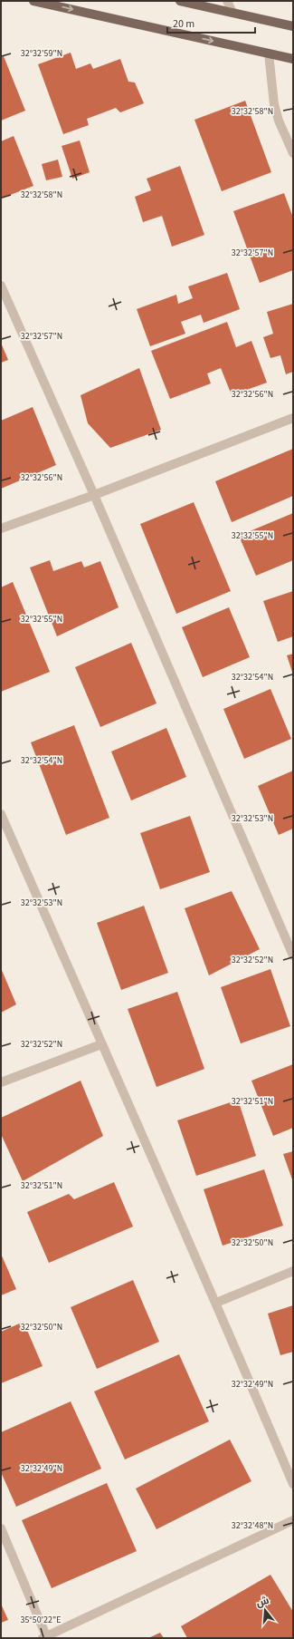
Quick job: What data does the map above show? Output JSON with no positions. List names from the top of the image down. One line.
{"scale_bar":"20 m","north":"top","coordinates":["32°32'59\"N","32°32'58\"N","32°32'57\"N","32°32'56\"N","32°32'55\"N","32°32'54\"N","32°32'53\"N","32°32'52\"N","32°32'51\"N","32°32'50\"N","32°32'49\"N","32°32'48\"N","35°50'22\"E"]}
